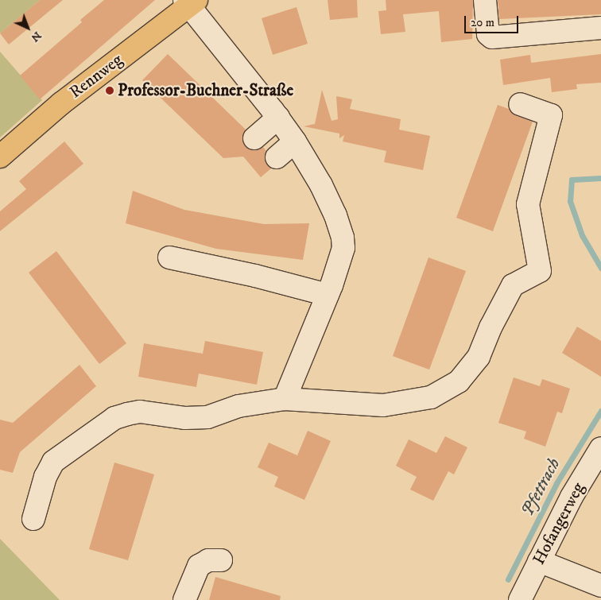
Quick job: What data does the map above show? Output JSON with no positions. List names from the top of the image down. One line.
{"streets":{"main road":["Rennweg"],"street":["Hofangerweg"]},"water":["Pfettrach"],"places":["Professor-Buchner-Straße"],"scale_bar":"20 m","north":"bottom right"}
